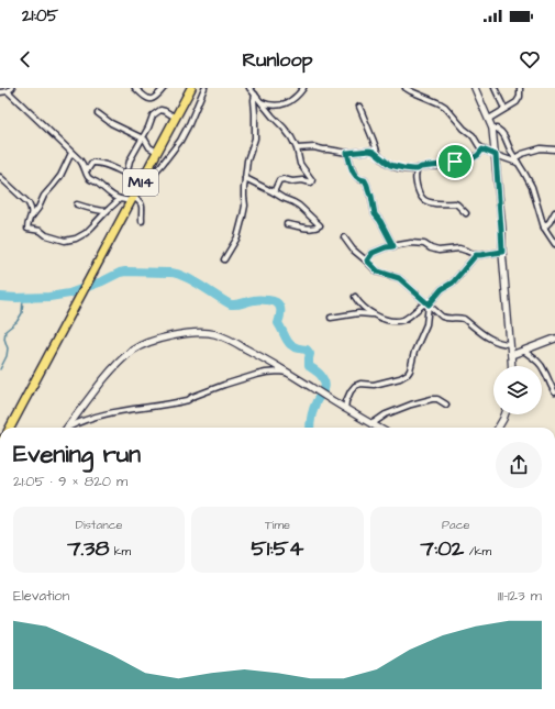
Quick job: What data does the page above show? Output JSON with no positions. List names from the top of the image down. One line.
{"streets":{"highway":["M14"]},"page":{"status":"21:05","header":"Runloop","heading":["Evening run","21:05 · 9 × 820 m"],"stats":[["Distance","7.38 km"],["Time","51:54"],["Pace","7:02 /km"]],"chart":["Elevation","111–123 m"]}}
